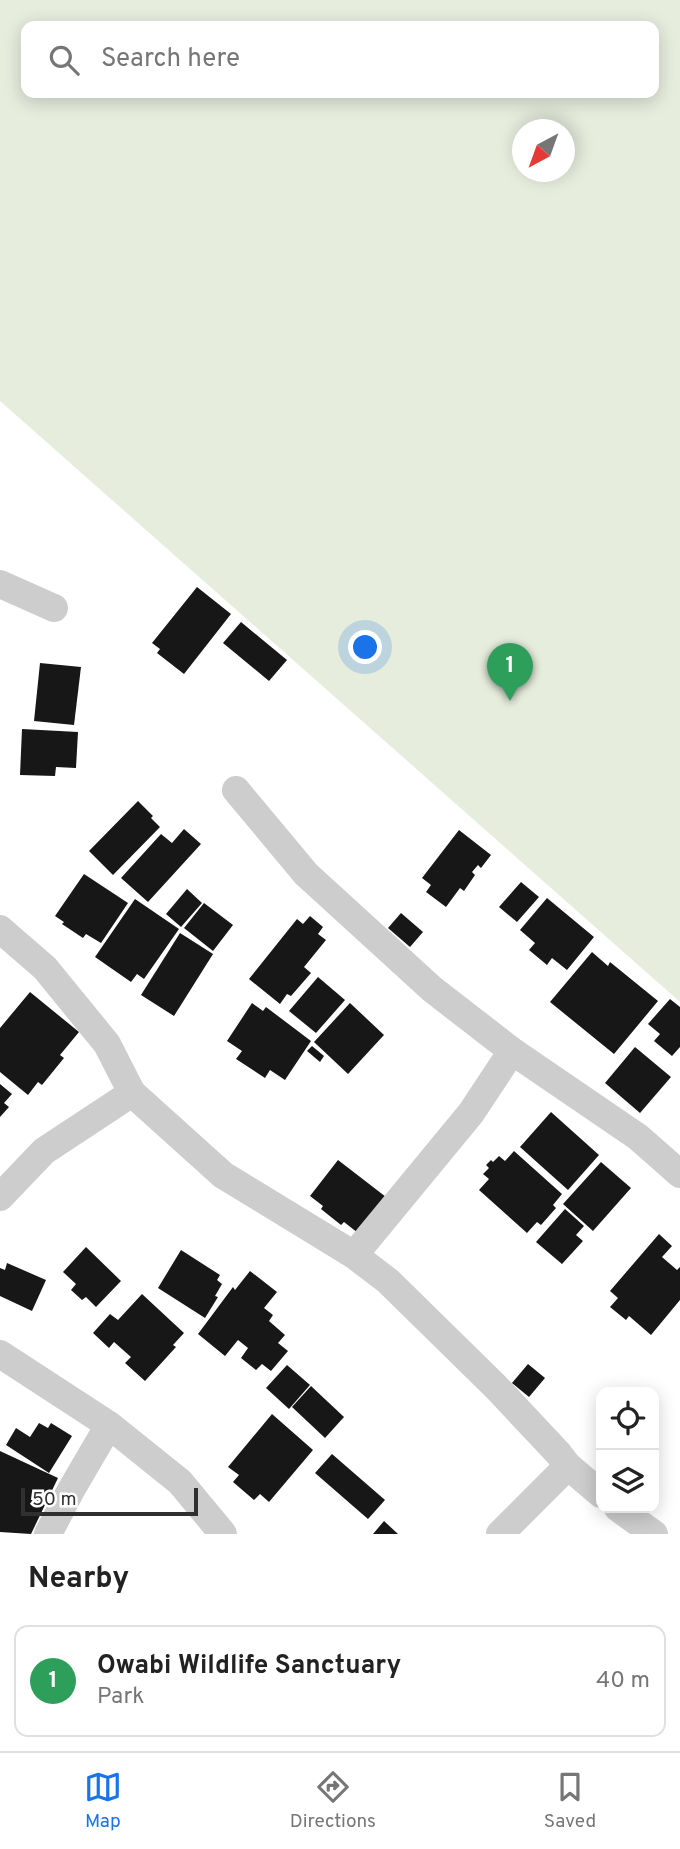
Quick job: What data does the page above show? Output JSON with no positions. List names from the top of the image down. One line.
{"scale_bar":"50 m","north":"bottom left","page":{"search":"Search here","pins":"1","scale":"50 m","heading":"Nearby","list":[{"mark":"1","name":"Owabi Wildlife Sanctuary","note":"Park","value":"40 m"}],"nav":["Map","Directions","Saved"]}}
